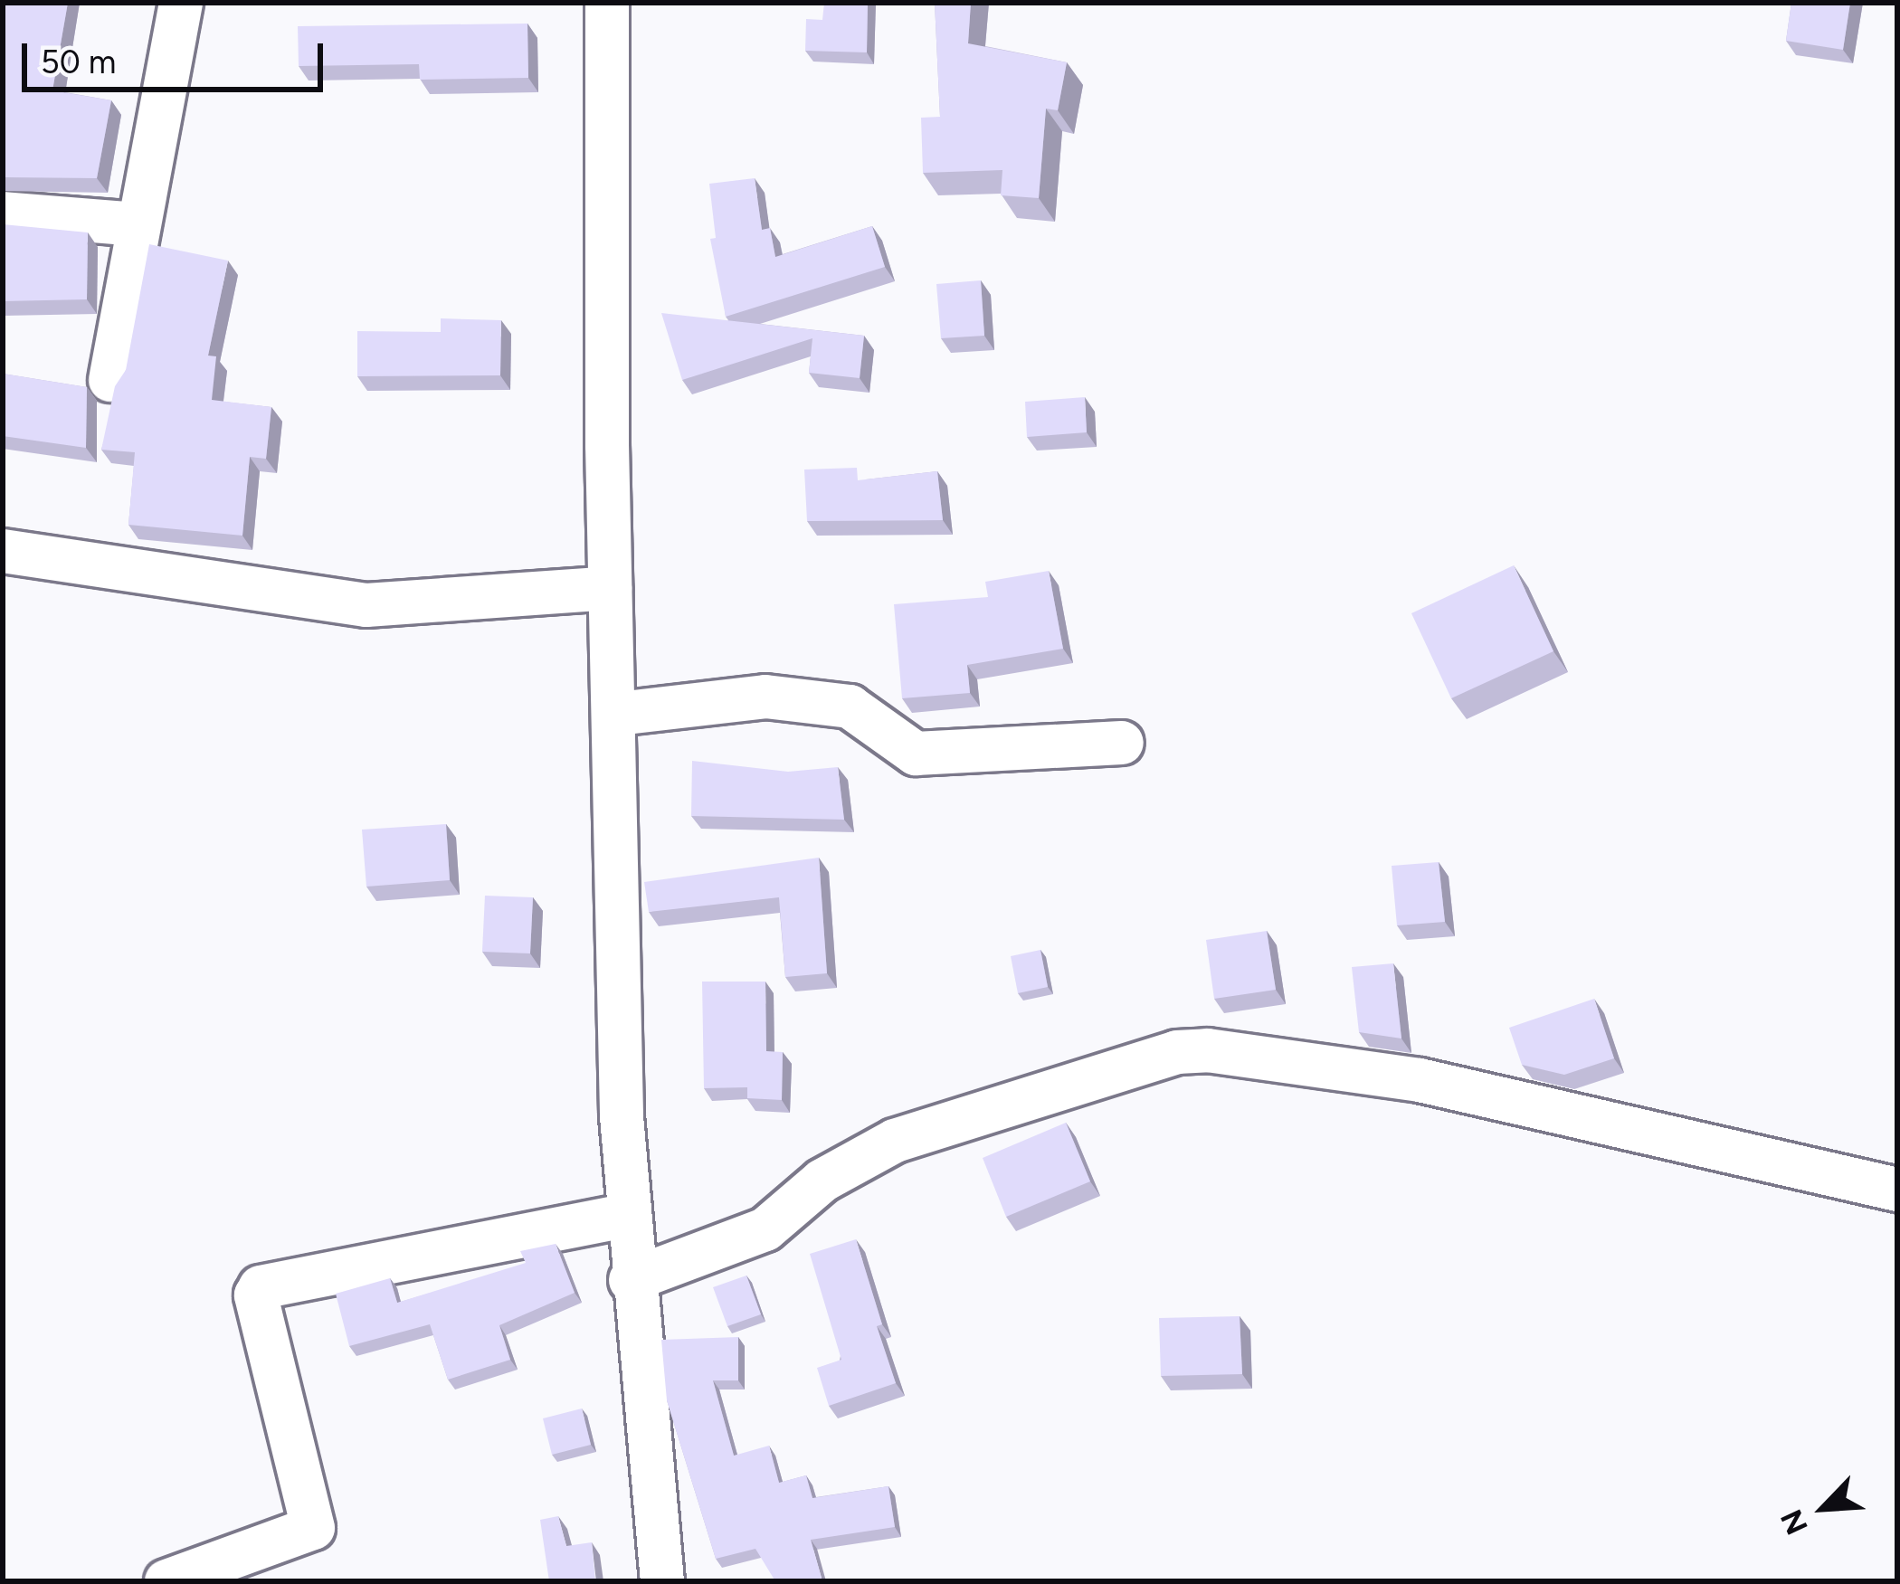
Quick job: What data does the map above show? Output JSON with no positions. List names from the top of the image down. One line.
{"scale_bar":"50 m","north":"bottom left"}
